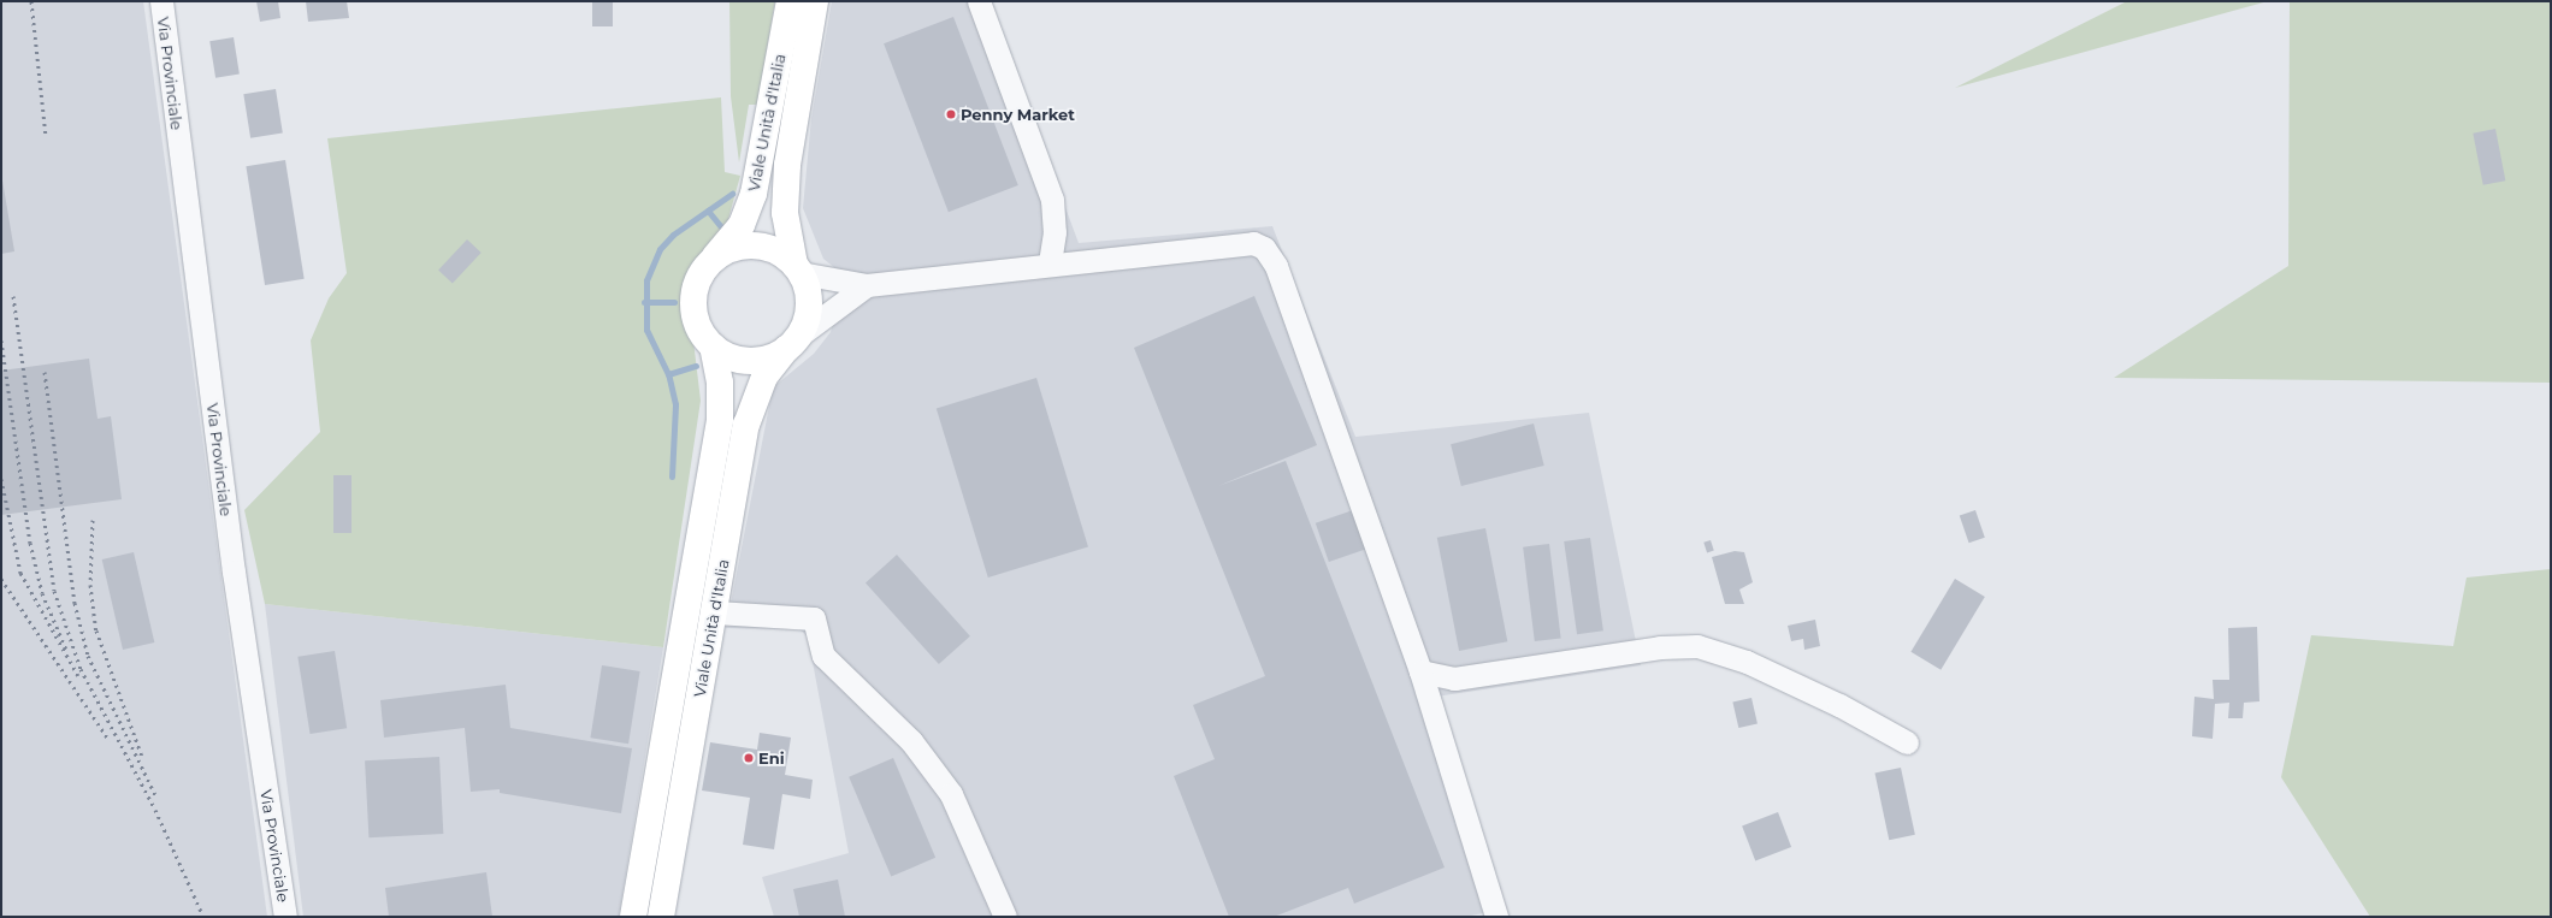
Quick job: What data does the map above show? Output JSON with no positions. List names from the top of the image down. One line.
{"streets":{"main road":["Viale Unità d'Italia"],"street":["Via Provinciale"]},"places":["Penny Market","Eni"]}
